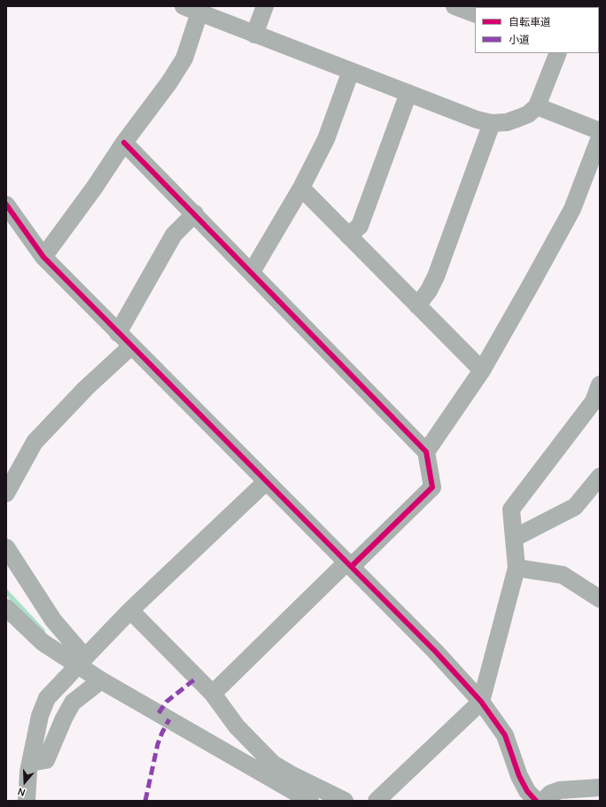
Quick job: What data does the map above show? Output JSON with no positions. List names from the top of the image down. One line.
{"legend":["自転車道","小道"],"north":"bottom"}
